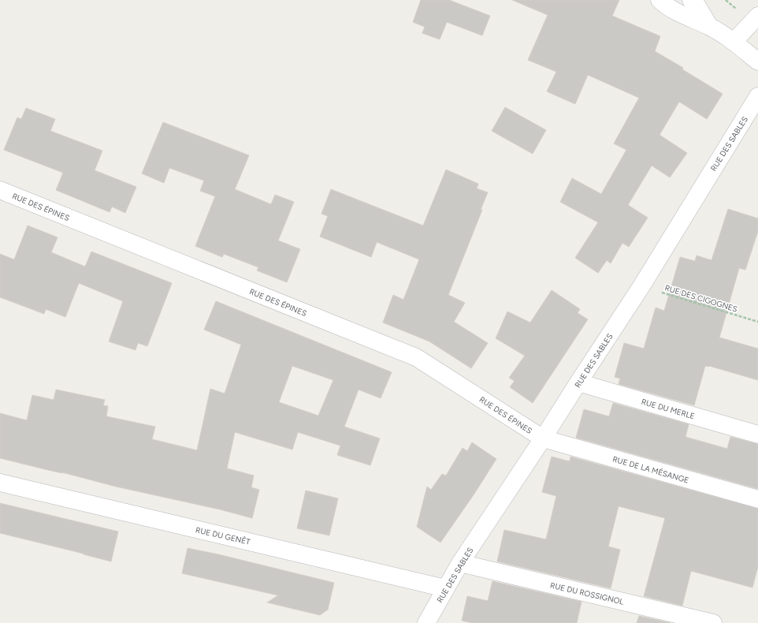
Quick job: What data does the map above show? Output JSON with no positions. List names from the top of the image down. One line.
{"streets":{"street":["RUE DES SABLES","RUE DES ÉPINES","RUE DU MERLE","RUE DE LA MÉSANGE","RUE DU GENÊT","RUE DU ROSSIGNOL"],"path":["RUE DES CIGOGNES"]},"crossings":[["RUE DES SABLES","RUE DES ÉPINES"],["RUE DES SABLES","RUE DES CIGOGNES"],["RUE DES SABLES","RUE DU MERLE"],["RUE DES SABLES","RUE DE LA MÉSANGE"],["RUE DES SABLES","RUE DU GENÊT"],["RUE DES SABLES","RUE DU ROSSIGNOL"],["RUE DES ÉPINES","RUE DE LA MÉSANGE"]]}
